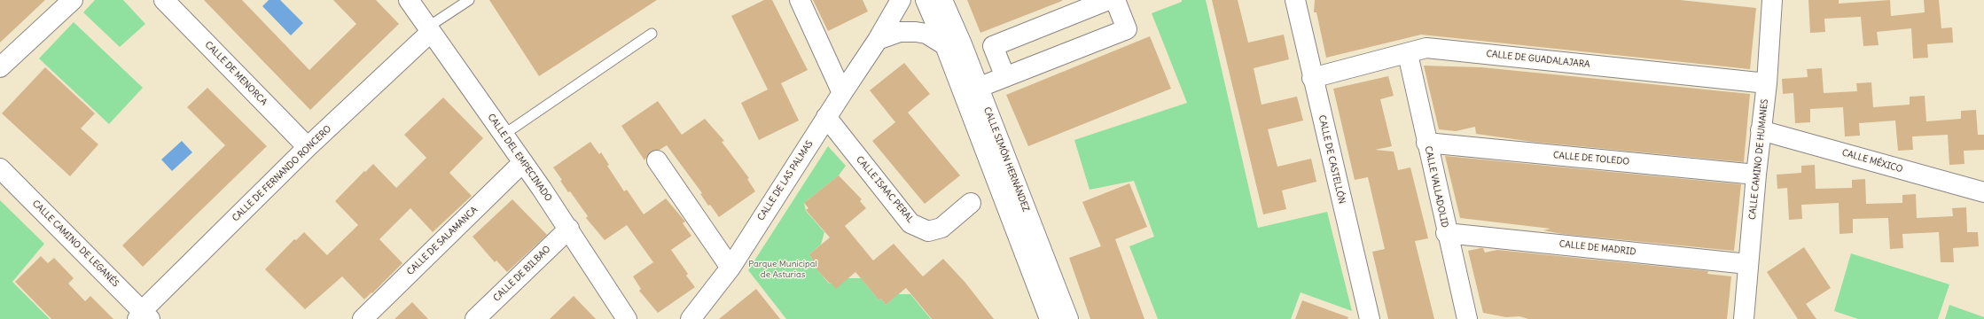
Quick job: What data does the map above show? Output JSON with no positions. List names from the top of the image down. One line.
{"streets":{"street":["CALLE DE GUADALAJARA","CALLE DE MENORCA","CALLE DEL EMPECINADO","CALLE DE TOLEDO","CALLE SIMÓN HERNÁNDEZ","CALLE DE CASTELLÓN","CALLE CAMINO DE HUMANES","CALLE MÉXICO","CALLE DE FERNANDO RONCERO","CALLE DE LAS PALMAS","CALLE VALLADOLID","CALLE ISAAC PERAL","CALLE DE SALAMANCA","CALLE CAMINO DE LEGANÉS","CALLE DE MADRID","CALLE DE BILBAO"]},"crossings":[["CALLE DE GUADALAJARA","CALLE DE CASTELLÓN"],["CALLE DE GUADALAJARA","CALLE CAMINO DE HUMANES"],["CALLE DE GUADALAJARA","CALLE VALLADOLID"],["CALLE DE MENORCA","CALLE DE FERNANDO RONCERO"],["CALLE DEL EMPECINADO","CALLE DE FERNANDO RONCERO"],["CALLE DEL EMPECINADO","CALLE DE SALAMANCA"],["CALLE DEL EMPECINADO","CALLE DE BILBAO"],["CALLE DE TOLEDO","CALLE CAMINO DE HUMANES"],["CALLE DE TOLEDO","CALLE VALLADOLID"],["CALLE CAMINO DE HUMANES","CALLE MÉXICO"],["CALLE CAMINO DE HUMANES","CALLE DE MADRID"],["CALLE DE FERNANDO RONCERO","CALLE CAMINO DE LEGANÉS"],["CALLE DE LAS PALMAS","CALLE ISAAC PERAL"],["CALLE VALLADOLID","CALLE DE MADRID"]],"parks":["Parque Municipal de Asturias"]}
